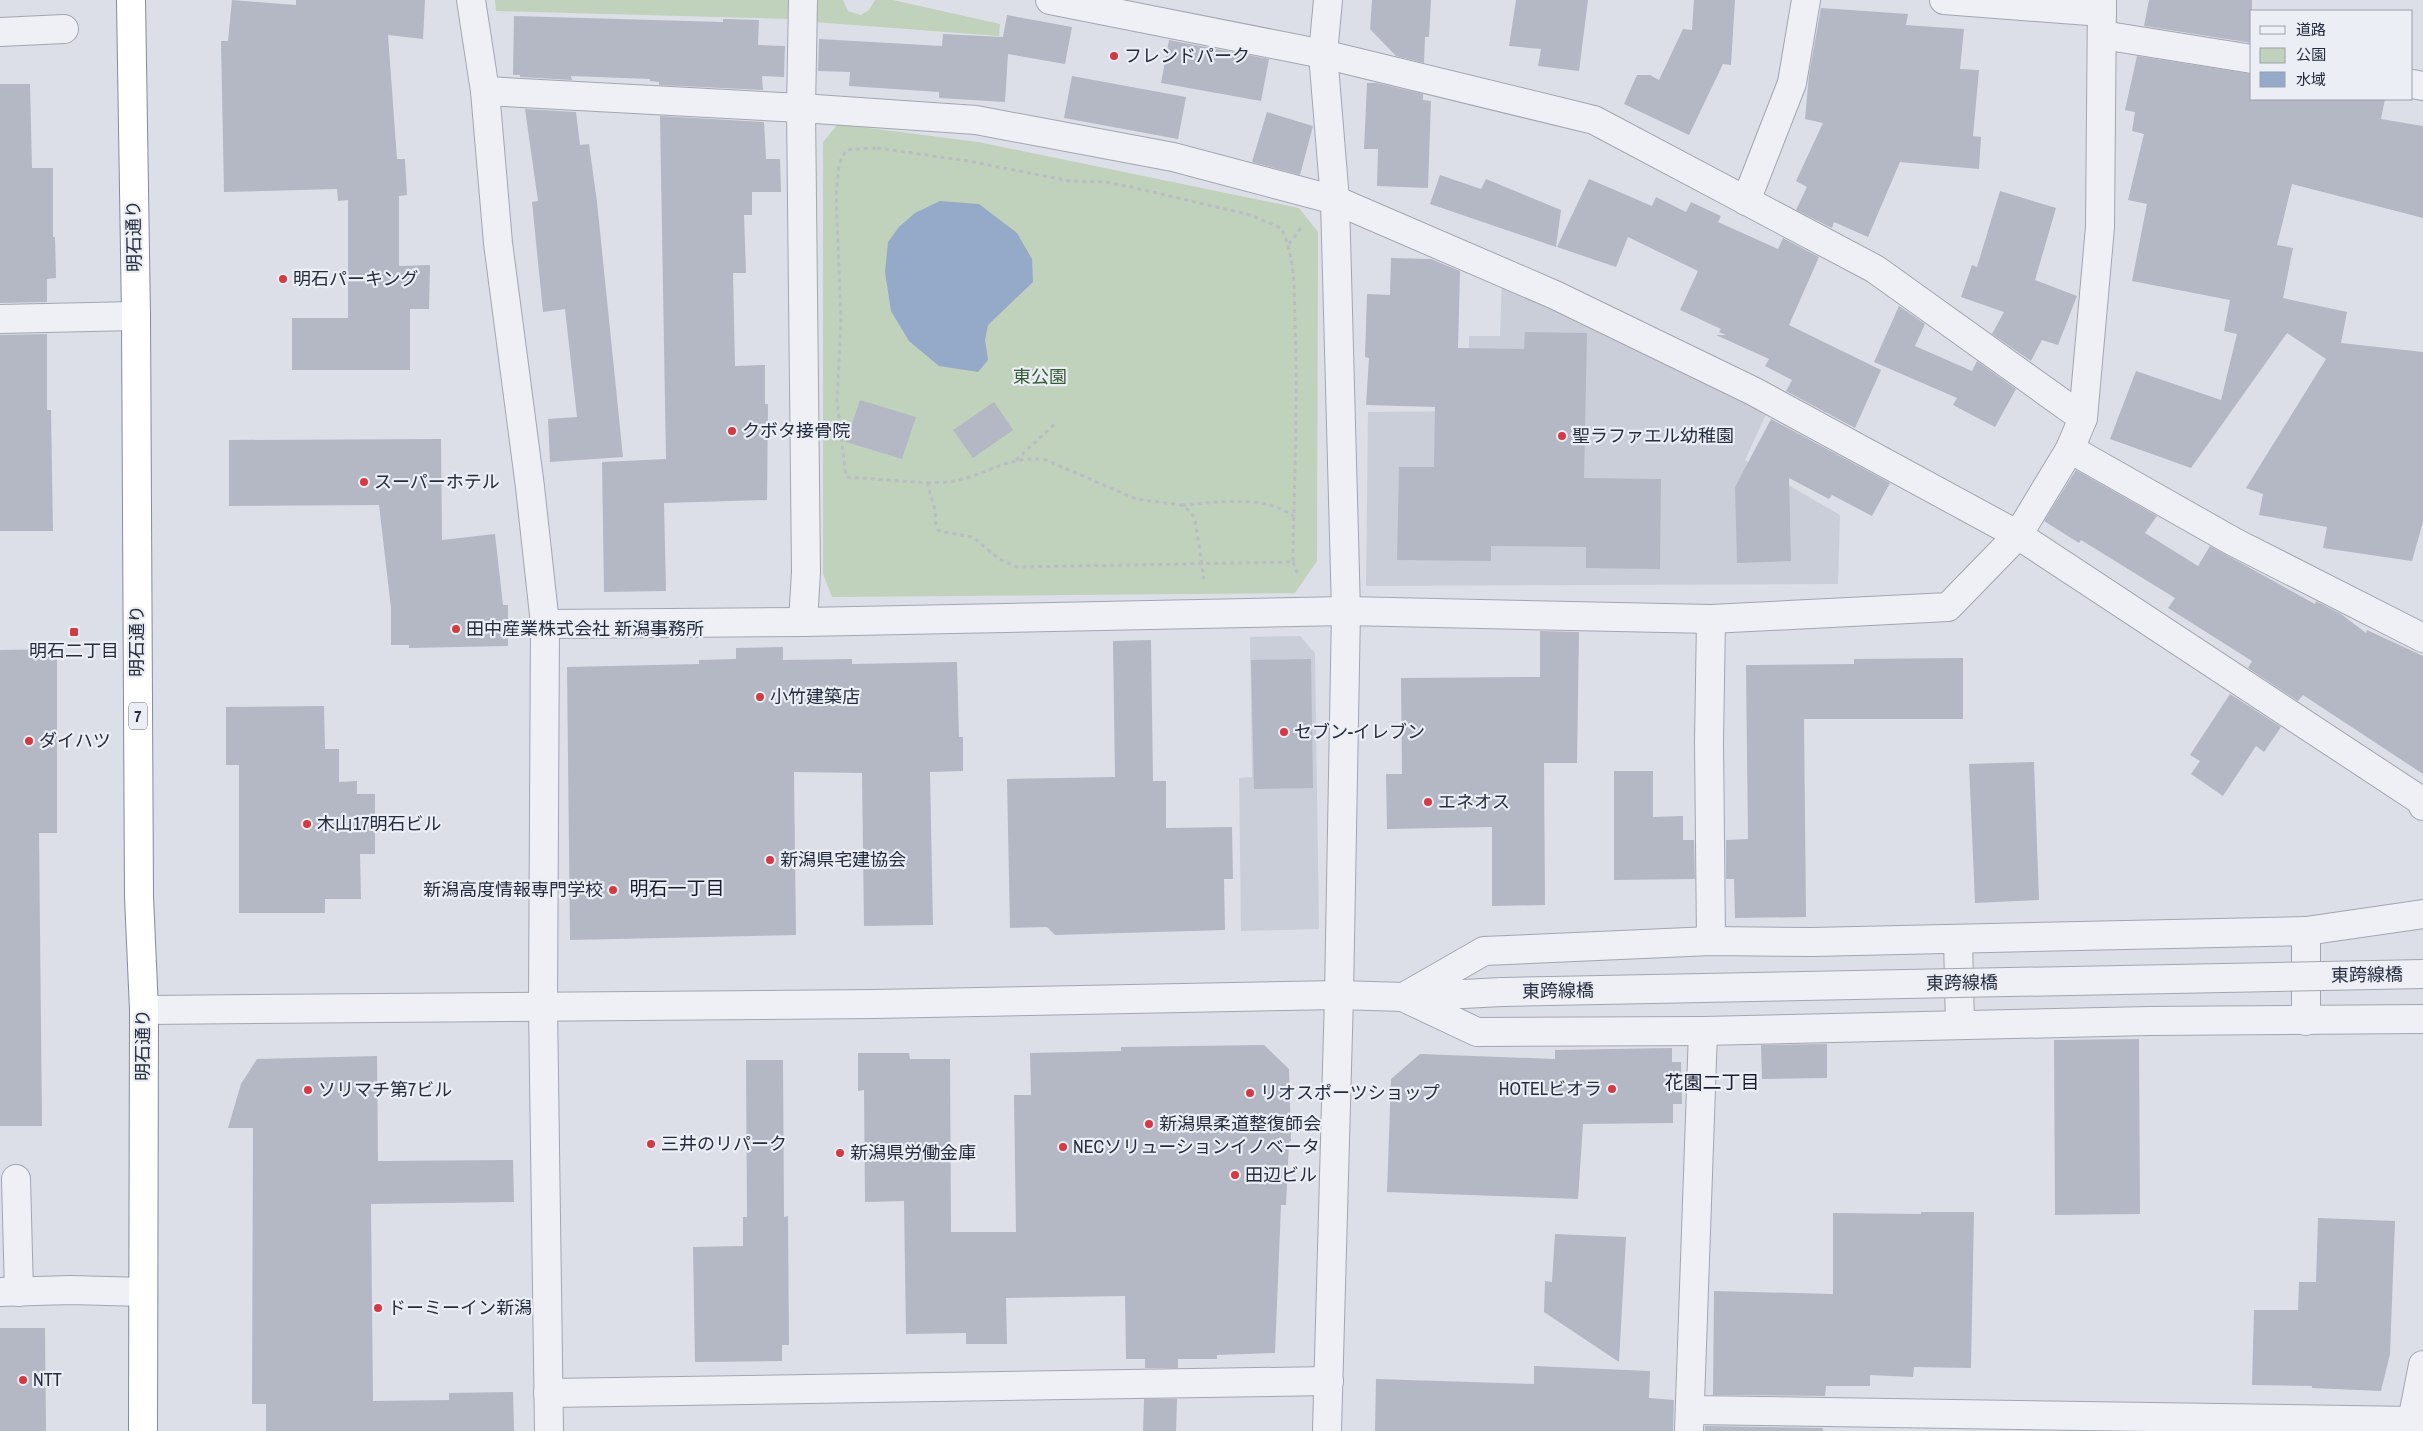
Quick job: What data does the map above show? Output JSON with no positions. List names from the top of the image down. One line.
{"streets":{"highway":["明石通り","7"],"street":["東跨線橋"]},"crossings":[["明石通り","東跨線橋"]],"districts":["明石一丁目","花園二丁目"],"parks":["東公園"],"places":{"other":["フレンドパーク","明石パーキング","クボタ接骨院","聖ラファエル幼稚園","スーパーホテル","田中産業株式会社 新潟事務所","小竹建築店","セブン-イレブン","ダイハツ","エネオス","木山17明石ビル","新潟県宅建協会","新潟高度情報専門学校","HOTELビオラ","ソリマチ第7ビル","リオスポーツショップ","新潟県柔道整復師会","三井のリパーク","NECソリューションイノベータ","新潟県労働金庫","田辺ビル","ドーミーイン新潟","NTT"],"transit":["明石二丁目"]},"legend":["道路","公園","水域"]}
